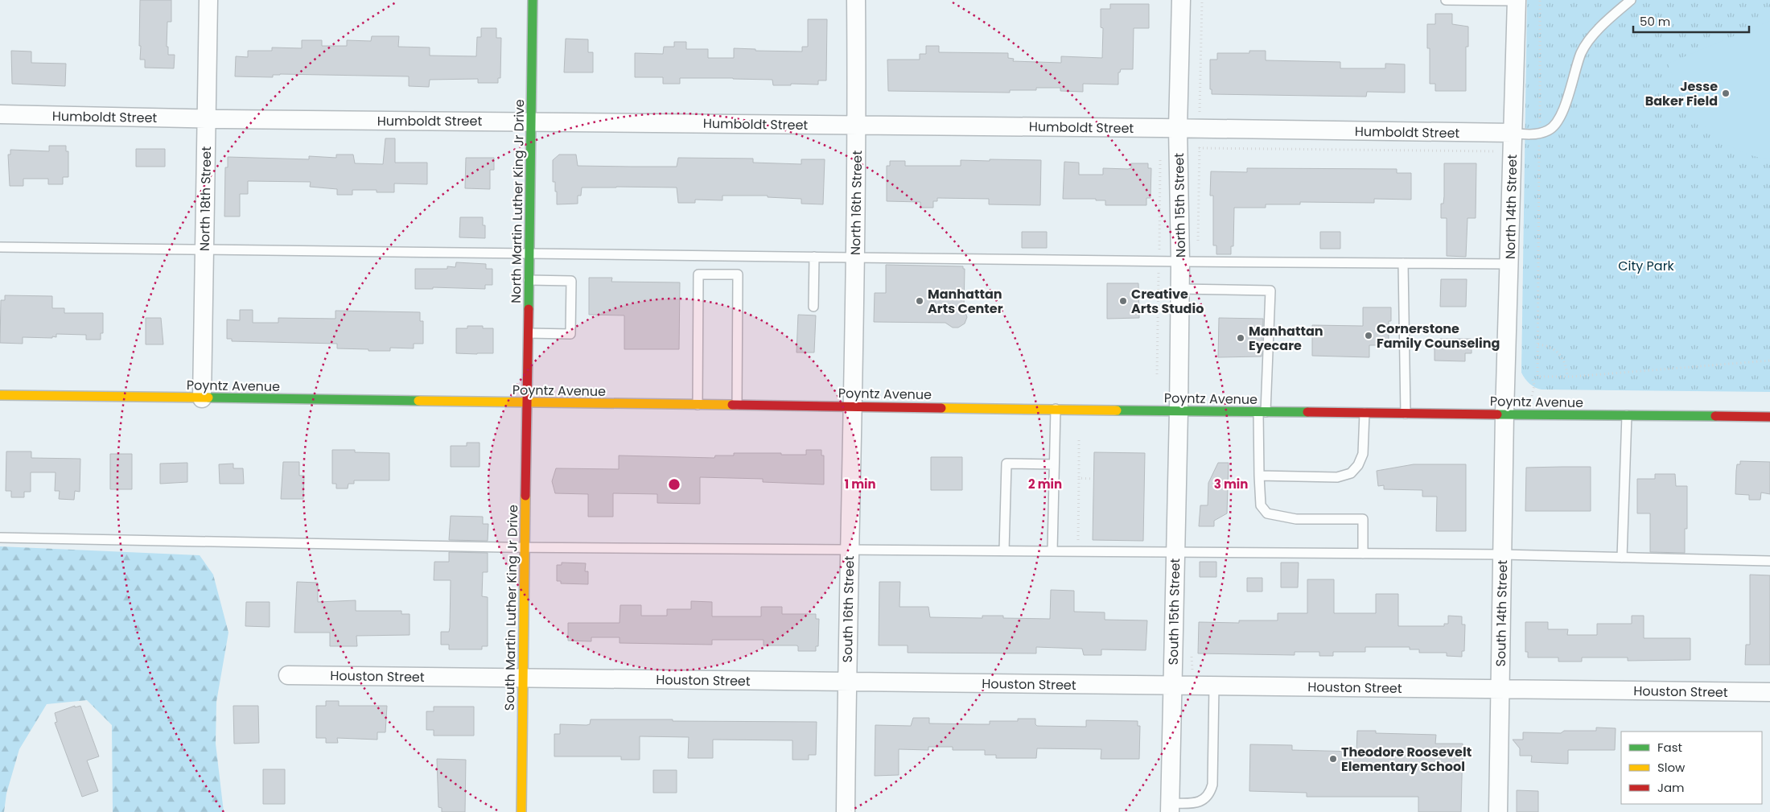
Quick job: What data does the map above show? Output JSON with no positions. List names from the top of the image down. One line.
{"streets":{"street":["Humboldt Street","North 18th Street","North Martin Luther King Jr Drive","North 16th Street","North 15th Street","North 14th Street","Poyntz Avenue","South Martin Luther King Jr Drive","South 16th Street","South 15th Street","South 14th Street","Houston Street"]},"crossings":[["Humboldt Street","North 18th Street"],["Humboldt Street","North Martin Luther King Jr Drive"],["Humboldt Street","North 16th Street"],["Humboldt Street","North 15th Street"],["Humboldt Street","North 14th Street"],["North 18th Street","Poyntz Avenue"],["North Martin Luther King Jr Drive","Poyntz Avenue"],["North Martin Luther King Jr Drive","South Martin Luther King Jr Drive"],["North 16th Street","Poyntz Avenue"],["North 16th Street","South 16th Street"],["North 15th Street","Poyntz Avenue"],["North 15th Street","South 15th Street"],["North 14th Street","Poyntz Avenue"],["North 14th Street","South 14th Street"],["Poyntz Avenue","South Martin Luther King Jr Drive"],["Poyntz Avenue","South 16th Street"],["Poyntz Avenue","South 15th Street"],["Poyntz Avenue","South 14th Street"],["South Martin Luther King Jr Drive","Houston Street"],["South 16th Street","Houston Street"],["South 15th Street","Houston Street"],["South 14th Street","Houston Street"]],"parks":["City Park"],"places":["Jesse Baker Field","Manhattan Arts Center","Creative Arts Studio","Cornerstone Family Counseling","Manhattan Eyecare","Theodore Roosevelt Elementary School"],"legend":["Fast","Slow","Jam"],"scale_bar":"50 m","rings":["1 min","2 min","3 min"]}
